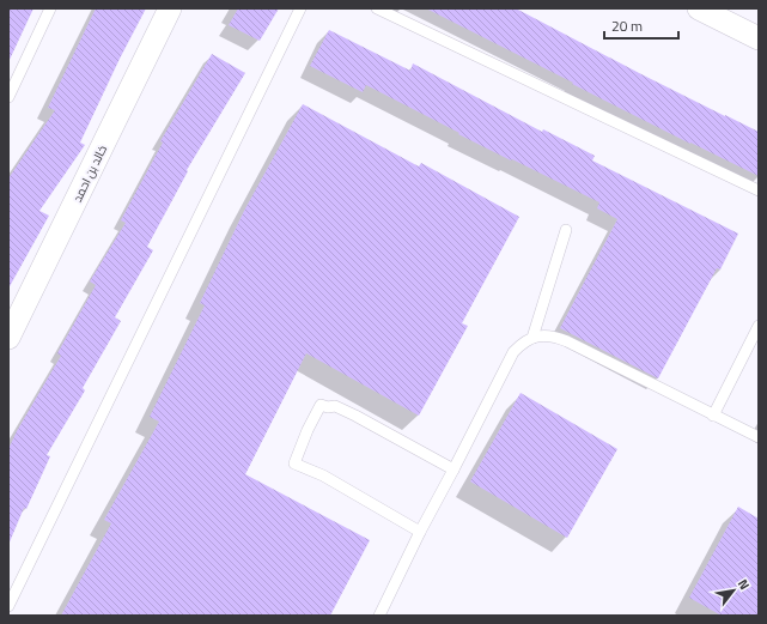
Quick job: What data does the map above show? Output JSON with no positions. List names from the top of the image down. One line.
{"streets":{"street":["خالد بن احمد"]},"scale_bar":"20 m","north":"top right"}
